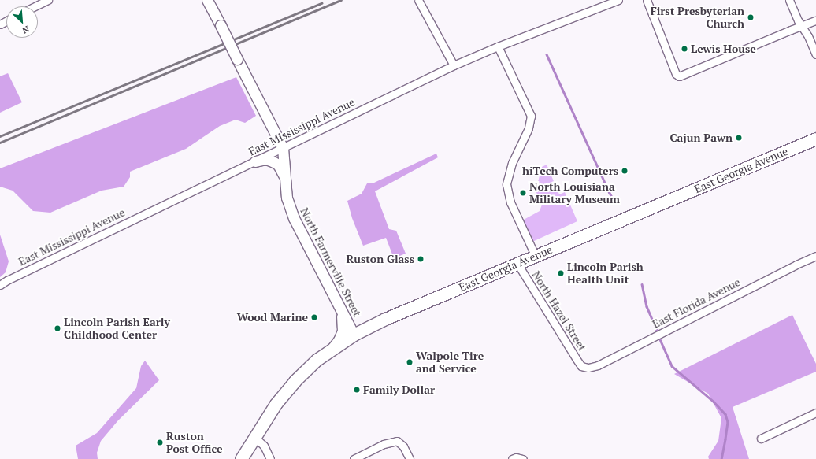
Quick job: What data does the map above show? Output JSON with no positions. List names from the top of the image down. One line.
{"streets":{"main road":["East Georgia Avenue"],"street":["East Mississippi Avenue","North Farmerville Street","East Florida Avenue","North Hazel Street"]},"crossings":[["East Mississippi Avenue","North Farmerville Street"],["East Georgia Avenue","North Farmerville Street"],["East Georgia Avenue","North Hazel Street"],["East Florida Avenue","North Hazel Street"]],"places":["First Presbyterian Church","Lewis House","Cajun Pawn","hiTech Computers","North Louisiana Military Museum","Ruston Glass","Lincoln Parish Health Unit","Wood Marine","Lincoln Parish Early Childhood Center","Walpole Tire and Service","Family Dollar","Ruston Post Office"],"north":"bottom right"}
